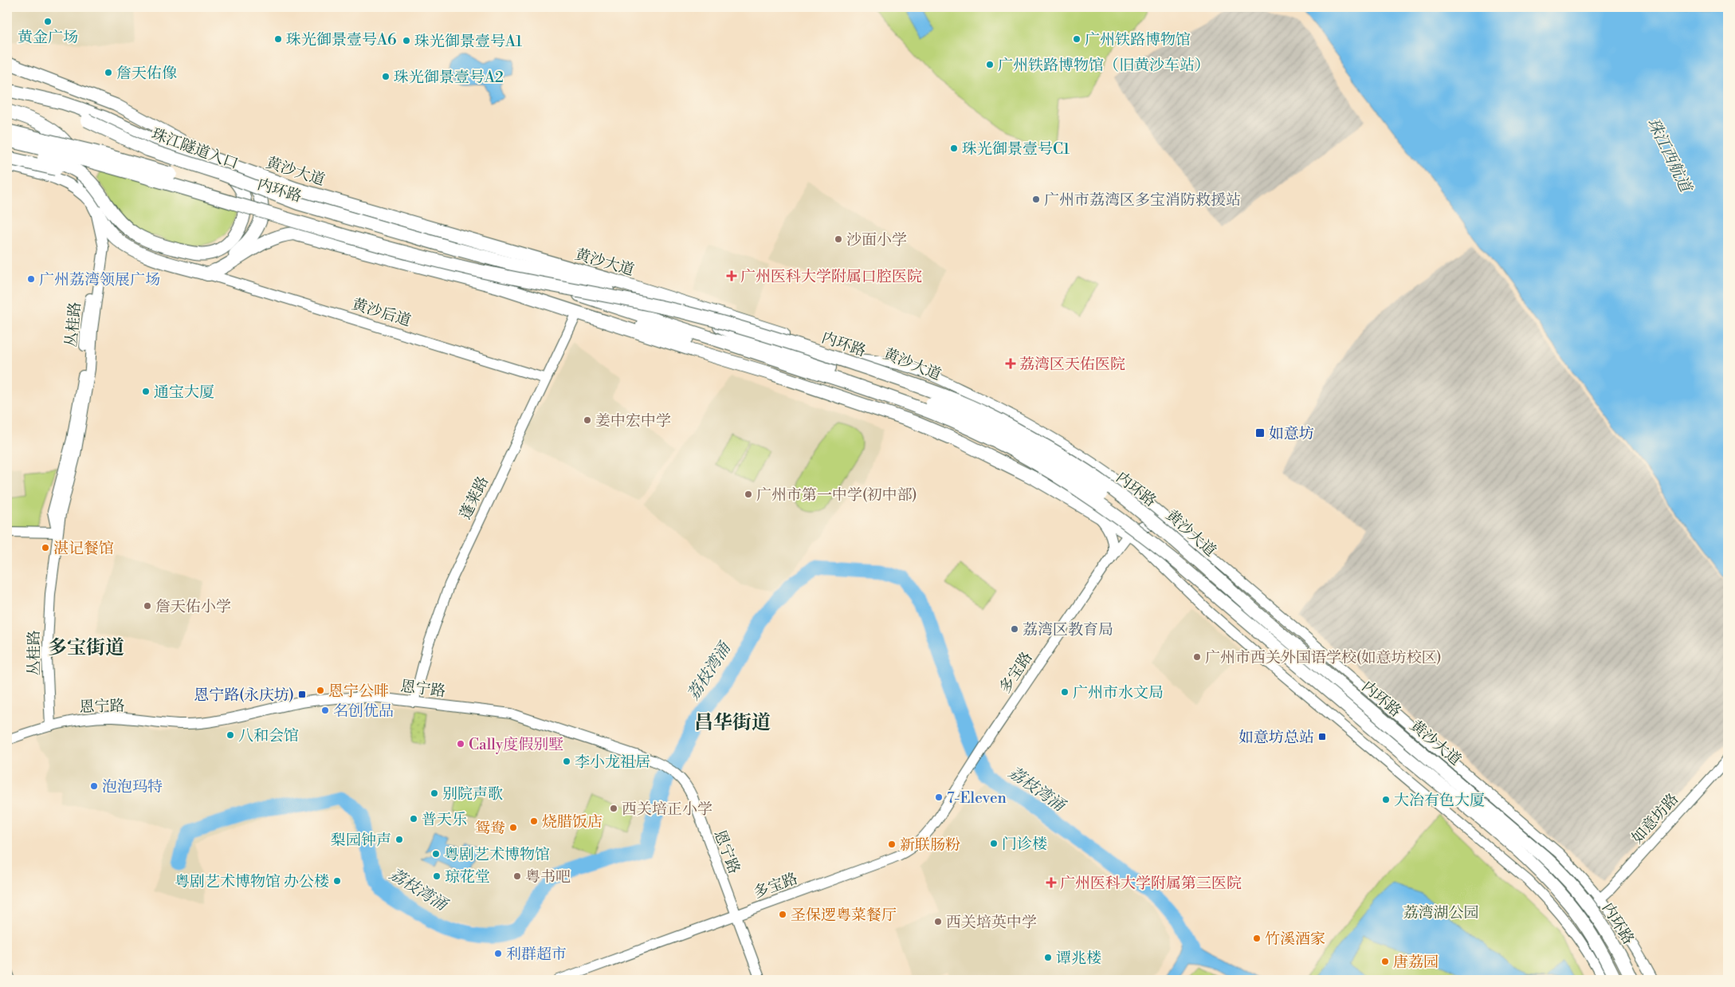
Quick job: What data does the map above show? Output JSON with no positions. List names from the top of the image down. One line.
{"streets":{"highway":["珠江隧道入口","黄沙大道","内环路"],"street":["黄沙后道","丛桂路","蓬莱路","多宝路","恩宁路","如意坊路"]},"crossings":[["珠江隧道入口","内环路"],["黄沙大道","内环路"],["黄沙大道","如意坊路"],["黄沙后道","蓬莱路"],["丛桂路","恩宁路"],["蓬莱路","恩宁路"],["多宝路","恩宁路"]],"districts":["多宝街道","昌华街道"],"water":["珠江西航道","荔枝湾涌"],"parks":["荔湾湖公园"],"places":{"other":["黄金广场","珠光御景壹号A6","广州铁路博物馆","珠光御景壹号A1","广州铁路博物馆（旧黄沙车站）","詹天佑像","珠光御景壹号A2","珠光御景壹号C1","广州市荔湾区多宝消防救援站","沙面小学","广州荔湾领展广场","通宝大厦","姜中宏中学","广州市第一中学(初中部)","湛记餐馆","詹天佑小学","荔湾区教育局","广州市西关外国语学校(如意坊校区)","恩宁公啡","广州市水文局","名创优品","八和会馆","Cally度假别墅","李小龙祖居","泡泡玛特","别院声歌","7-Eleven","大冶有色大厦","西关培正小学","普天乐","烧腊饭店","鸳鸯","梨园钟声","门诊楼","新联肠粉","粤剧艺术博物馆","琼花堂","粤书吧","粤剧艺术博物馆 办公楼","圣保逻粤菜餐厅","西关培英中学","竹溪酒家","利群超市","谭兆楼","唐荔园"],"health":["广州医科大学附属口腔医院","荔湾区天佑医院","广州医科大学附属第三医院"],"transit":["如意坊","恩宁路(永庆坊)","如意坊总站"]}}
